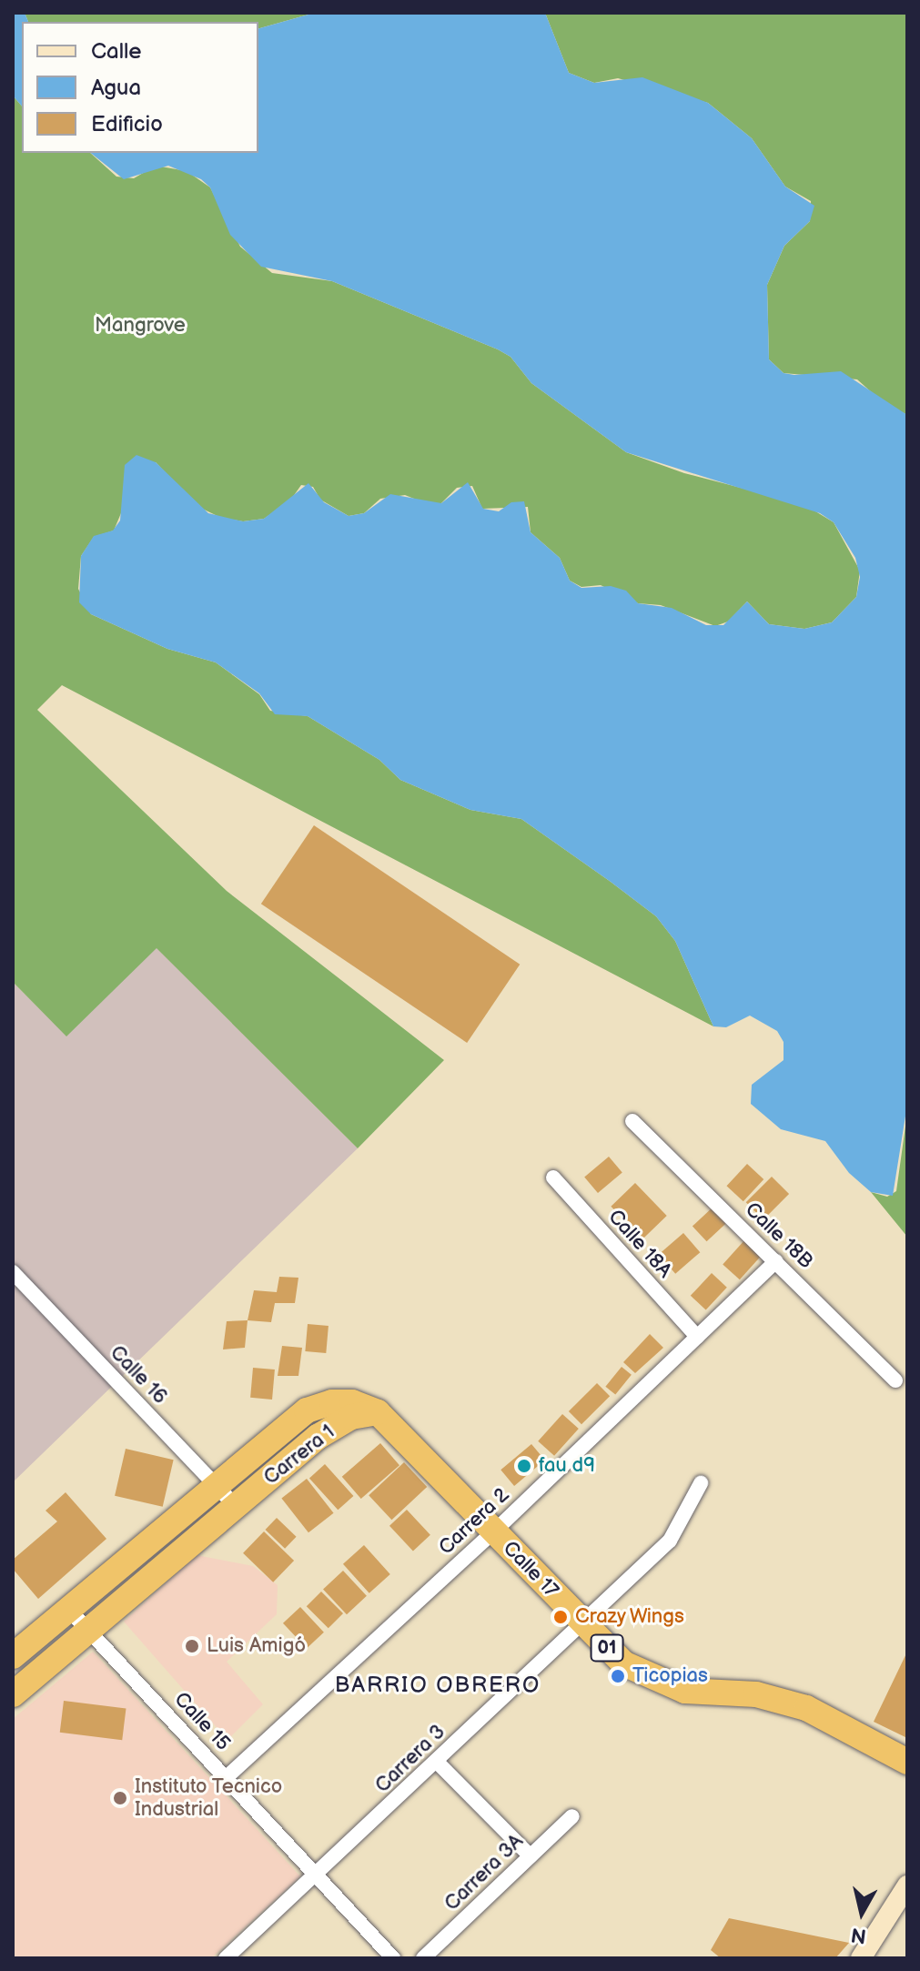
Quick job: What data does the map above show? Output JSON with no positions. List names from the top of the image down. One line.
{"streets":{"highway":["Carrera 1","Calle 17","01"],"street":["Calle 18B","Calle 18A","Calle 16","Carrera 2","Calle 15","Carrera 3","Carrera 3A"]},"crossings":[["Calle 18B","Carrera 2"],["Calle 18A","Carrera 2"],["Calle 16","Carrera 1"],["Carrera 1","Calle 17"],["Carrera 1","Calle 15"],["Carrera 2","Calle 17"],["Carrera 2","Calle 15"],["Calle 17","Carrera 3"],["Calle 15","Carrera 3"]],"districts":["BARRIO OBRERO"],"parks":["Mangrove"],"places":["fau d9","Crazy Wings","Luis Amigó","Ticopias","Instituto Tecnico Industrial"],"legend":["Calle","Agua","Edificio"],"north":"bottom"}
